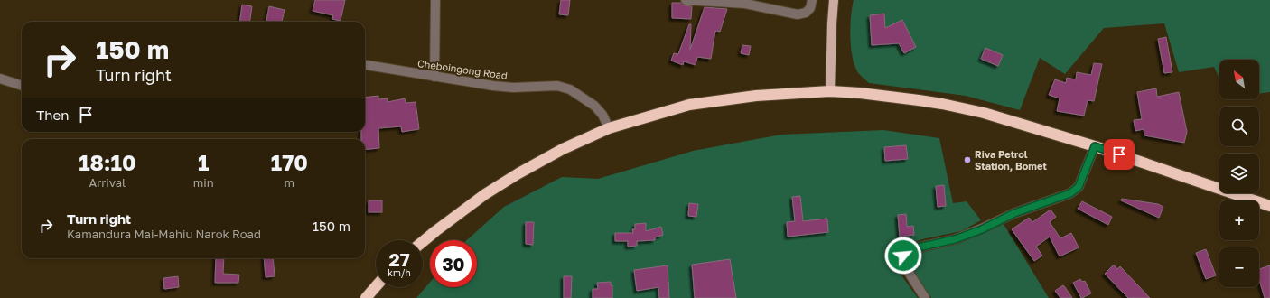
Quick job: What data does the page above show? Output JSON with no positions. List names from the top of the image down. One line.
{"streets":{"street":["Cheboingong Road"]},"places":["Riva Petrol Station, Bomet"],"north":"top left","page":{"turn":["150 m","Turn right"],"map_buttons":["+","−"],"then":"Then","eta":["18:10","Arrival","1","min","170","m"],"list":[{"name":"Turn right","note":"Kamandura Mai-Mahiu Narok Road","value":"150 m"}],"speed":"27 km/h","limit":"30"}}
